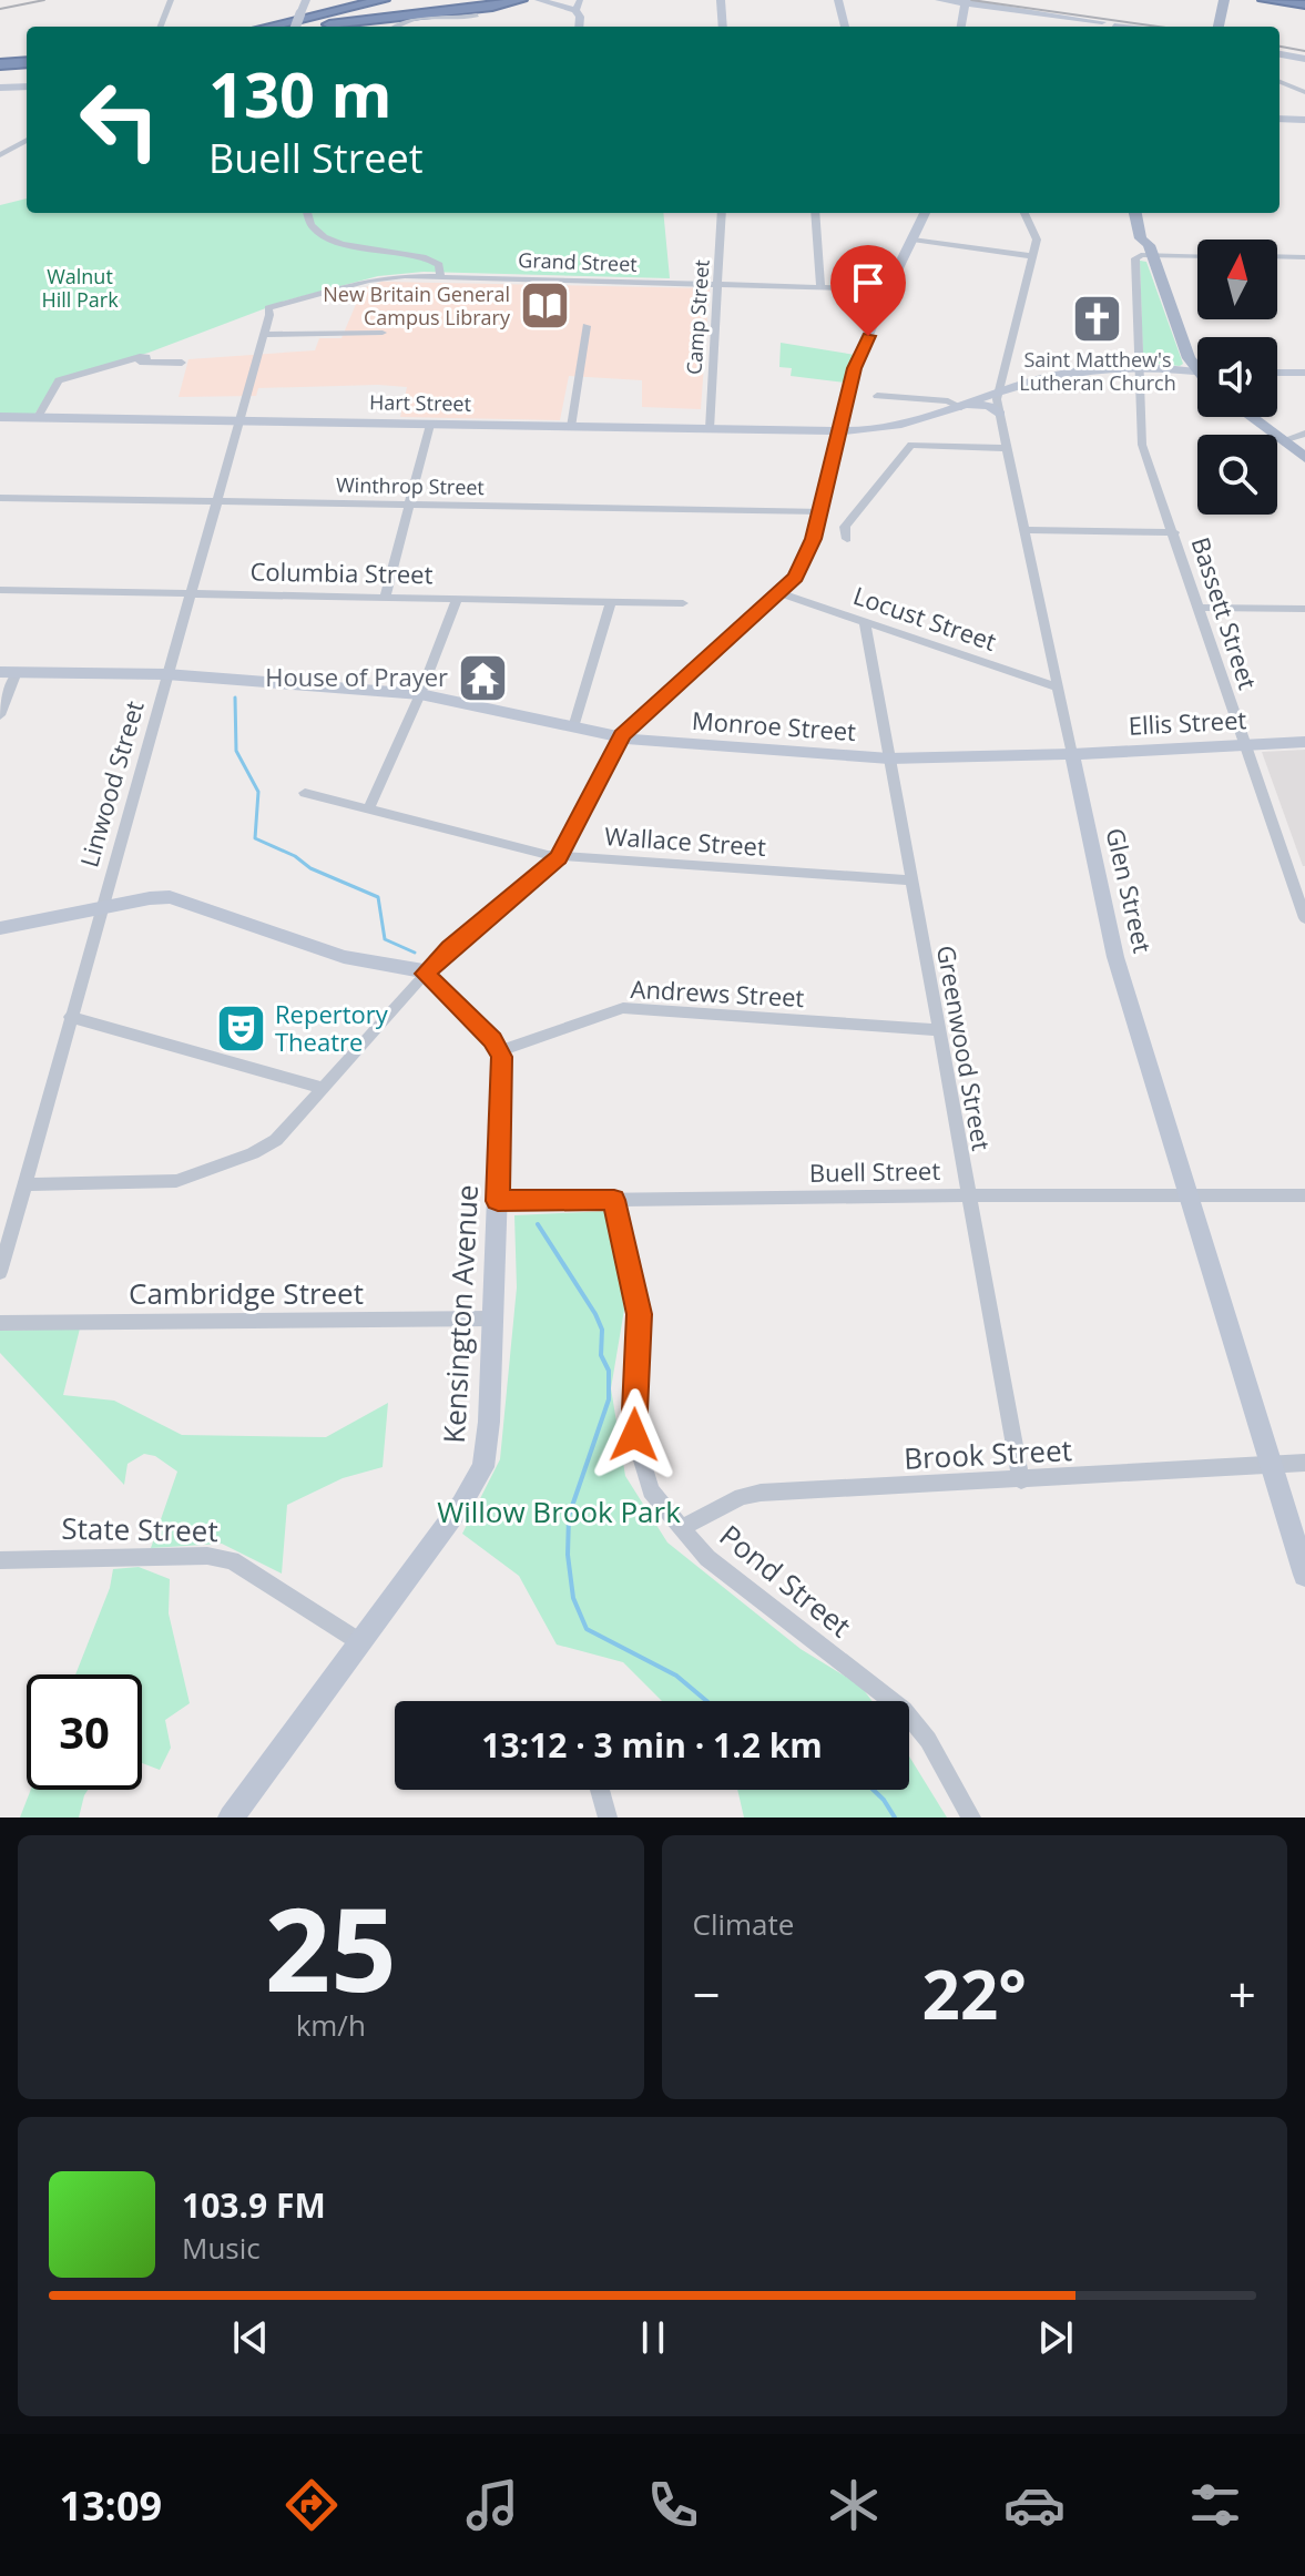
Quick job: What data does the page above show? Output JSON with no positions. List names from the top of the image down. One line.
{"streets":{"street":["Grand Street","Camp Street","Hart Street","Winthrop Street","Columbia Street","Bassett Street","Locust Street","Ellis Street","Monroe Street","Linwood Street","Wallace Street","Glen Street","Andrews Street","Greenwood Street","Buell Street","Cambridge Street","Kensington Avenue","Brook Street","State Street","Pond Street"]},"crossings":[["Grand Street","Camp Street"],["Grand Street","Linwood Street"],["Camp Street","Hart Street"],["Hart Street","Bassett Street"],["Hart Street","Linwood Street"],["Hart Street","Glen Street"],["Winthrop Street","Linwood Street"],["Columbia Street","Linwood Street"],["Bassett Street","Ellis Street"],["Locust Street","Glen Street"],["Locust Street","Greenwood Street"],["Ellis Street","Monroe Street"],["Ellis Street","Glen Street"],["Monroe Street","Linwood Street"],["Monroe Street","Glen Street"],["Monroe Street","Greenwood Street"],["Wallace Street","Greenwood Street"],["Glen Street","Buell Street"],["Glen Street","Brook Street"],["Andrews Street","Greenwood Street"],["Andrews Street","Kensington Avenue"],["Greenwood Street","Buell Street"],["Greenwood Street","Brook Street"],["Buell Street","Kensington Avenue"],["Buell Street","Pond Street"],["Cambridge Street","Kensington Avenue"],["Kensington Avenue","State Street"],["Brook Street","Pond Street"]],"parks":["Walnut Hill Park","Willow Brook Park"],"places":{"library":["New Britain General Campus Library"],"church":["Saint Matthew's Lutheran Church"],"temple":["House of Prayer"],"theatre":["Repertory Theatre"]},"north":"top","page":{"turn":["130 m","Buell Street"],"limit":"30","trip":"13:12 · 3 min · 1.2 km","tile":[["25","km/h"],"Climate"],"heat":["−","22°","+"],"song":["103.9 FM","Music"],"tabs":"13:09"}}
